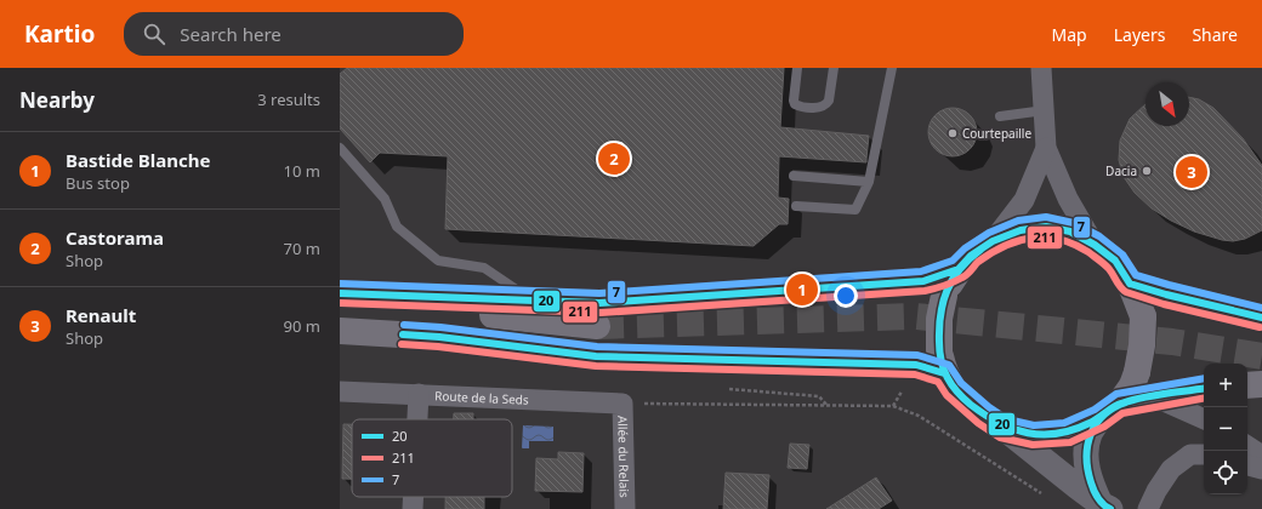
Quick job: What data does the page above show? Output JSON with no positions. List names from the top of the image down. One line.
{"streets":{"street":["Route de la Seds","Allée du Relais"]},"crossings":[["Route de la Seds","Allée du Relais"]],"places":["Courtepaille","Dacia"],"lines":["transit line 7","transit line 20","transit line 211"],"legend":["20","211","7"],"north":"bottom right","page":{"header":"Kartio","search":"Search here","nav":["Map","Layers","Share"],"heading":["Nearby","3 results"],"list":[{"mark":"1","name":"Bastide Blanche","note":"Bus stop","value":"10 m"},{"mark":"2","name":"Castorama","note":"Shop","value":"70 m"},{"mark":"3","name":"Renault","note":"Shop","value":"90 m"}],"pins":["2","3","1"],"map_buttons":["+","−"]}}
